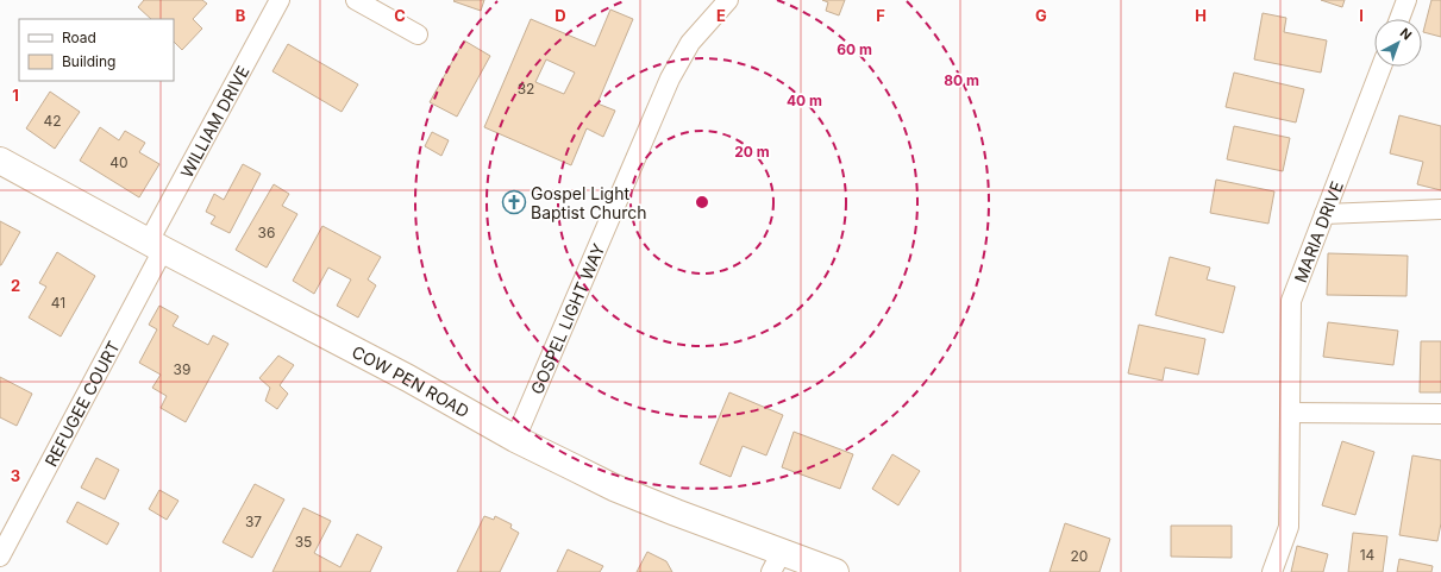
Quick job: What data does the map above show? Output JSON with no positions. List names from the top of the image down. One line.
{"streets":{"main road":["COW PEN ROAD"],"street":["WILLIAM DRIVE","MARIA DRIVE","GOSPEL LIGHT WAY","REFUGEE COURT"]},"crossings":[["WILLIAM DRIVE","COW PEN ROAD"],["WILLIAM DRIVE","REFUGEE COURT"],["GOSPEL LIGHT WAY","COW PEN ROAD"],["COW PEN ROAD","REFUGEE COURT"]],"places":{"church":["Gospel Light Baptist Church"]},"house_numbers":["32","42","40","36","41","39","37","35","14","20"],"legend":["Road","Building"],"north":"top right","grid":{"columns":["B","C","D","E","F","G","H","I"],"rows":["1","2","3"]},"rings":["60 m","80 m","40 m","20 m"]}
